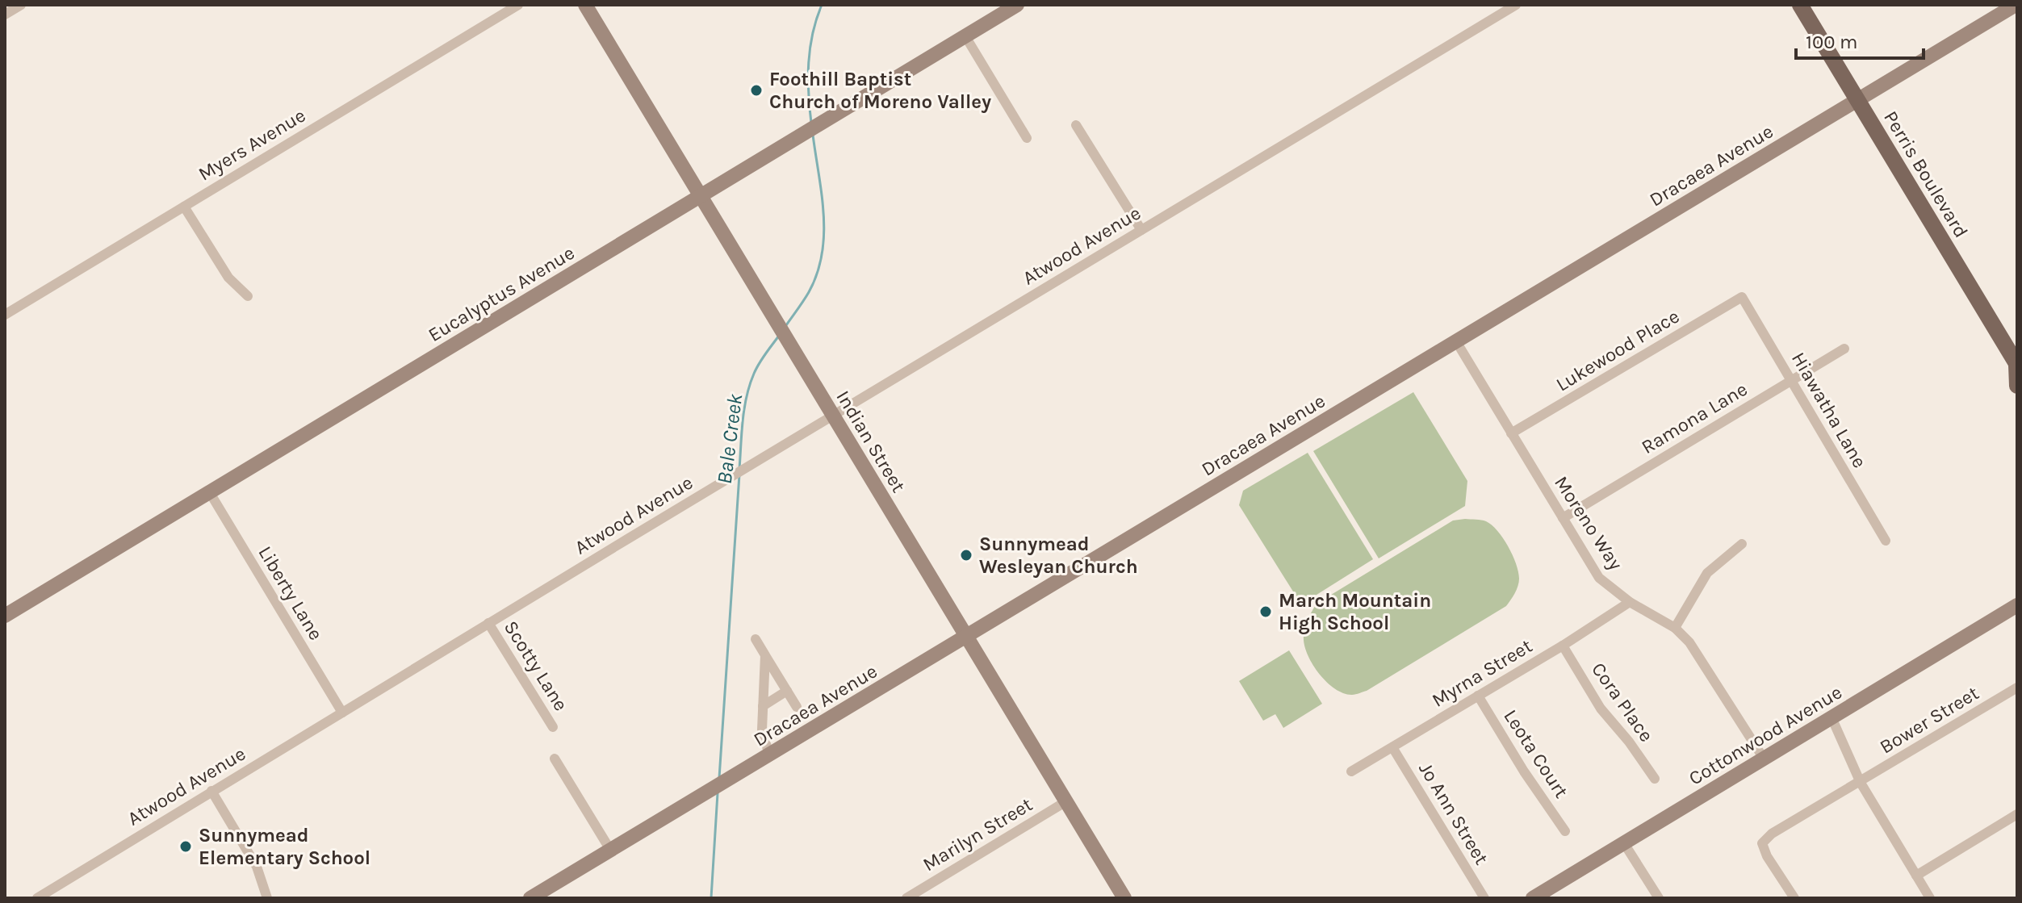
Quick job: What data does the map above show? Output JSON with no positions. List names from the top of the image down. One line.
{"streets":{"main road":["Perris Boulevard"],"street":["Myers Avenue","Dracaea Avenue","Atwood Avenue","Eucalyptus Avenue","Lukewood Place","Hiawatha Lane","Ramona Lane","Indian Street","Moreno Way","Liberty Lane","Scotty Lane","Myrna Street","Cora Place","Bower Street","Cottonwood Avenue","Leota Court","Jo Ann Street","Marilyn Street"]},"crossings":[["Dracaea Avenue","Perris Boulevard"],["Dracaea Avenue","Indian Street"],["Dracaea Avenue","Moreno Way"],["Atwood Avenue","Indian Street"],["Atwood Avenue","Liberty Lane"],["Atwood Avenue","Scotty Lane"],["Eucalyptus Avenue","Indian Street"],["Eucalyptus Avenue","Liberty Lane"],["Lukewood Place","Hiawatha Lane"],["Lukewood Place","Moreno Way"],["Hiawatha Lane","Ramona Lane"],["Ramona Lane","Moreno Way"],["Indian Street","Marilyn Street"],["Moreno Way","Myrna Street"],["Moreno Way","Cottonwood Avenue"],["Myrna Street","Cora Place"],["Myrna Street","Leota Court"],["Myrna Street","Jo Ann Street"]],"water":["Bale Creek"],"places":["Foothill Baptist Church of Moreno Valley","Sunnymead Wesleyan Church","March Mountain High School","Sunnymead Elementary School"],"scale_bar":"100 m"}
